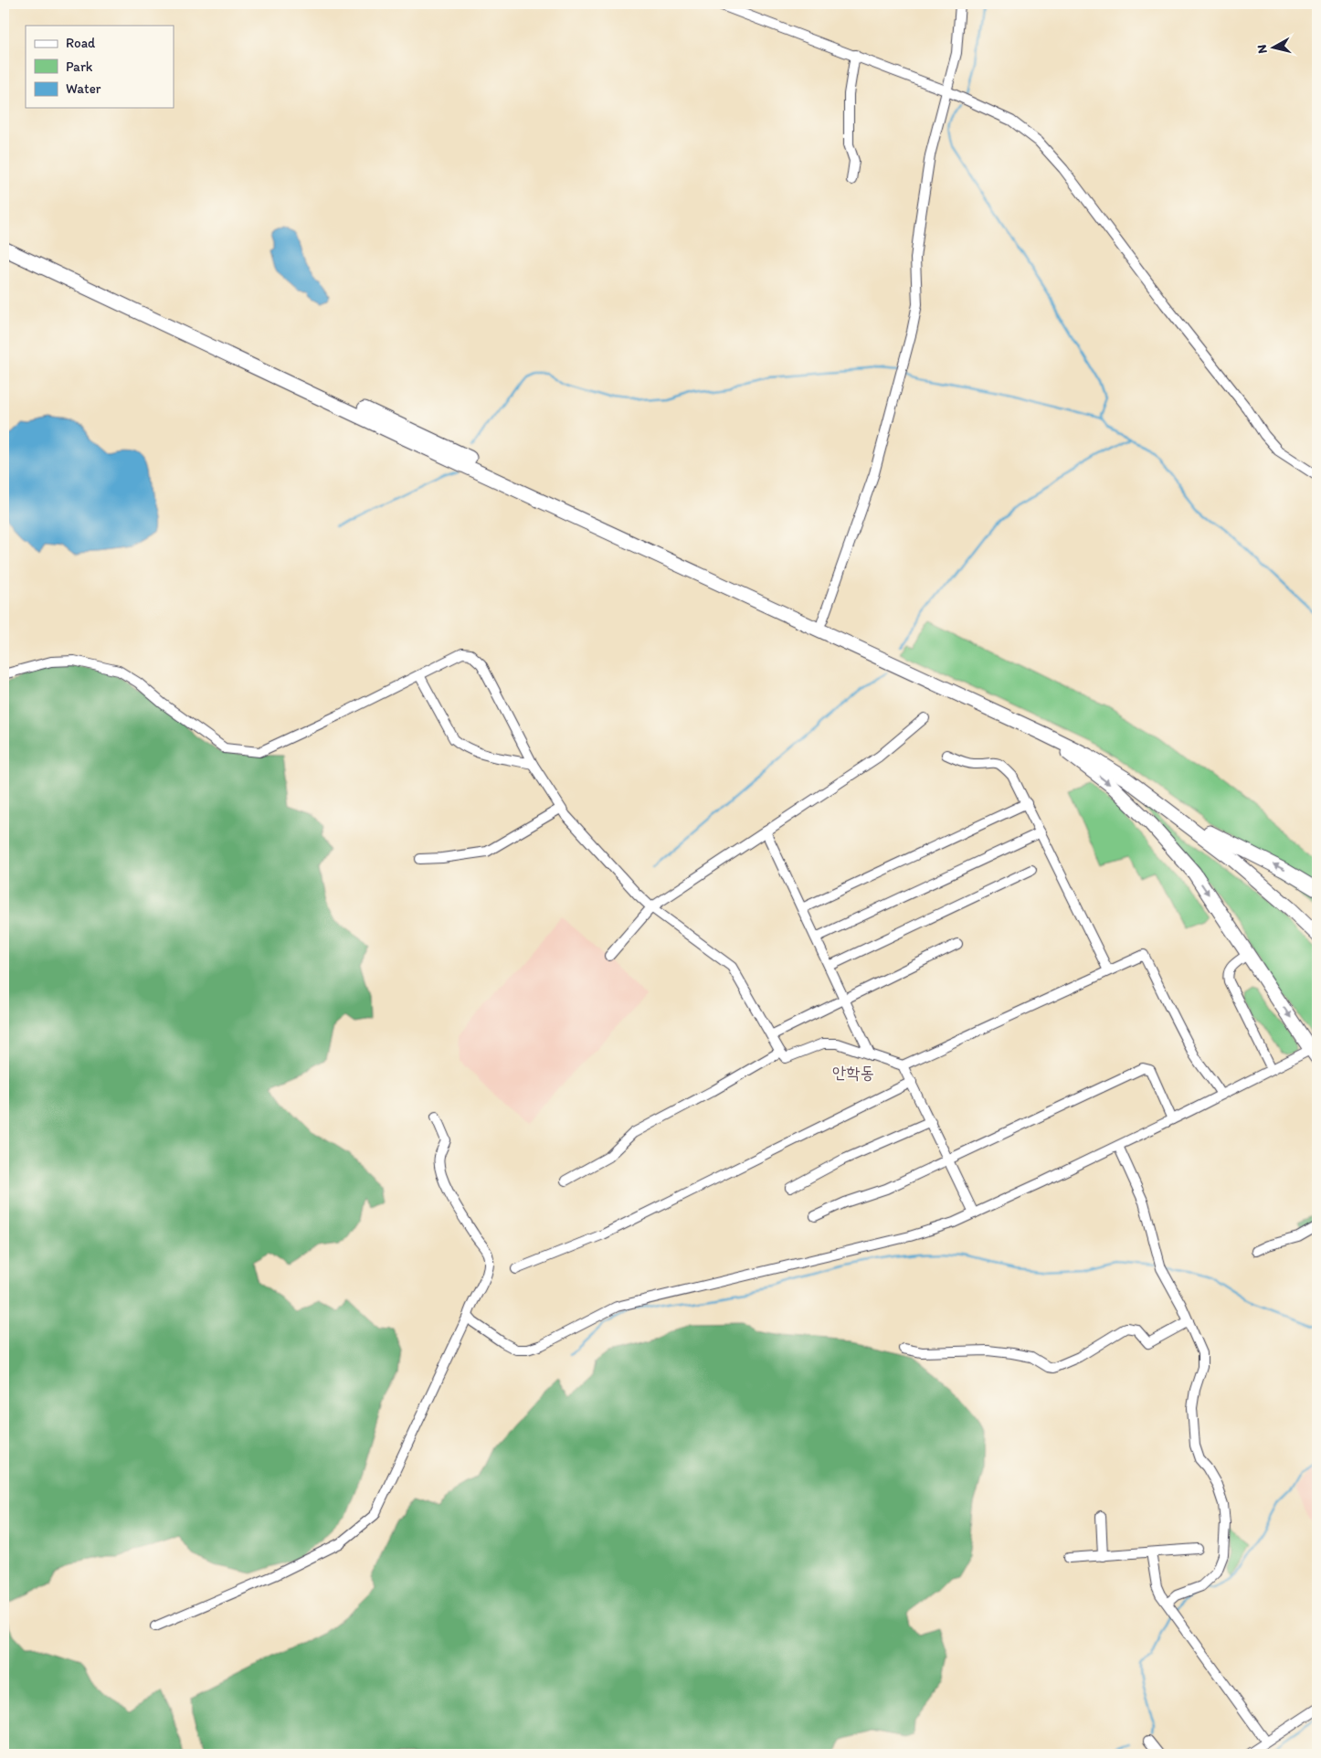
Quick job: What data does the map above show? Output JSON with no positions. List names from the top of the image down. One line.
{"districts":["안학동"],"legend":["Road","Park","Water"],"north":"left"}
